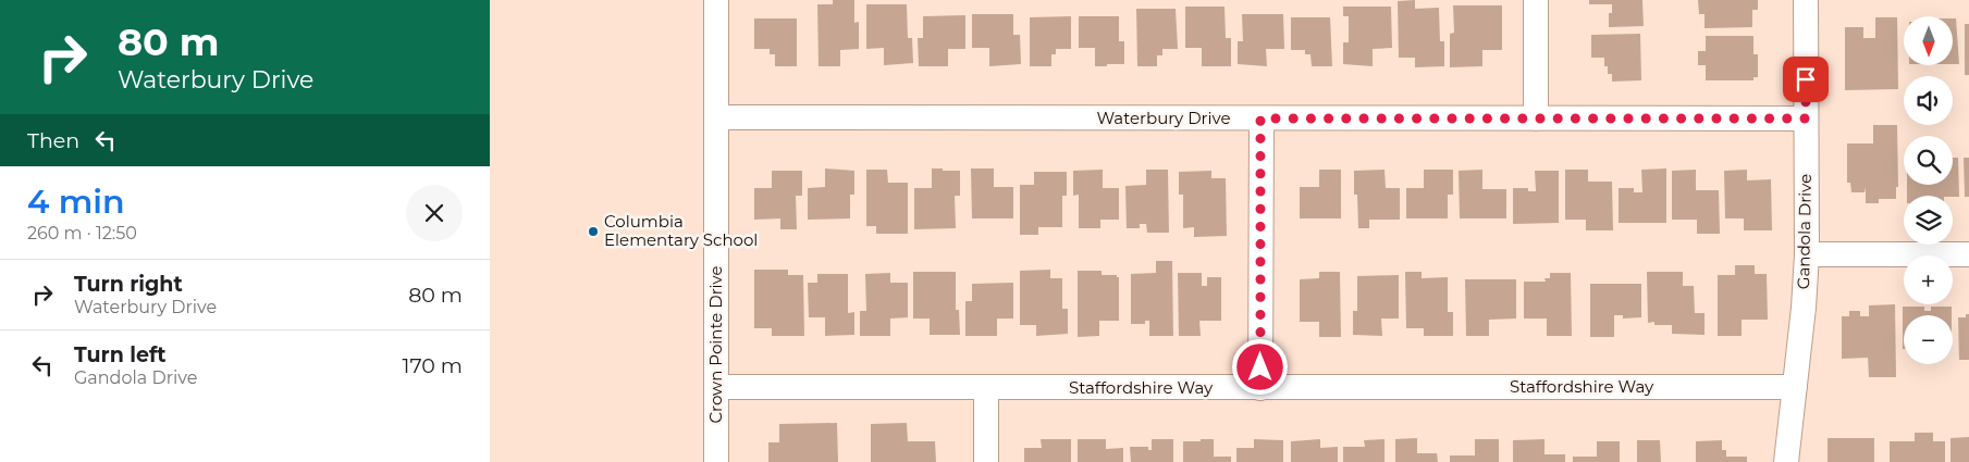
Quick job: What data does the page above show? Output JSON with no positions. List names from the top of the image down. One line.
{"streets":{"street":["Waterbury Drive","Gandola Drive","Crown Pointe Drive","Staffordshire Way"]},"crossings":[["Waterbury Drive","Gandola Drive"],["Waterbury Drive","Crown Pointe Drive"],["Gandola Drive","Staffordshire Way"],["Crown Pointe Drive","Staffordshire Way"]],"places":["Columbia Elementary School"],"north":"bottom","page":{"turn":["80 m","Waterbury Drive"],"map_buttons":["+","−"],"then":"Then","heading":["4 min","260 m · 12:50"],"list":[{"name":"Turn right","note":"Waterbury Drive","value":"80 m"},{"name":"Turn left","note":"Gandola Drive","value":"170 m"}]}}
